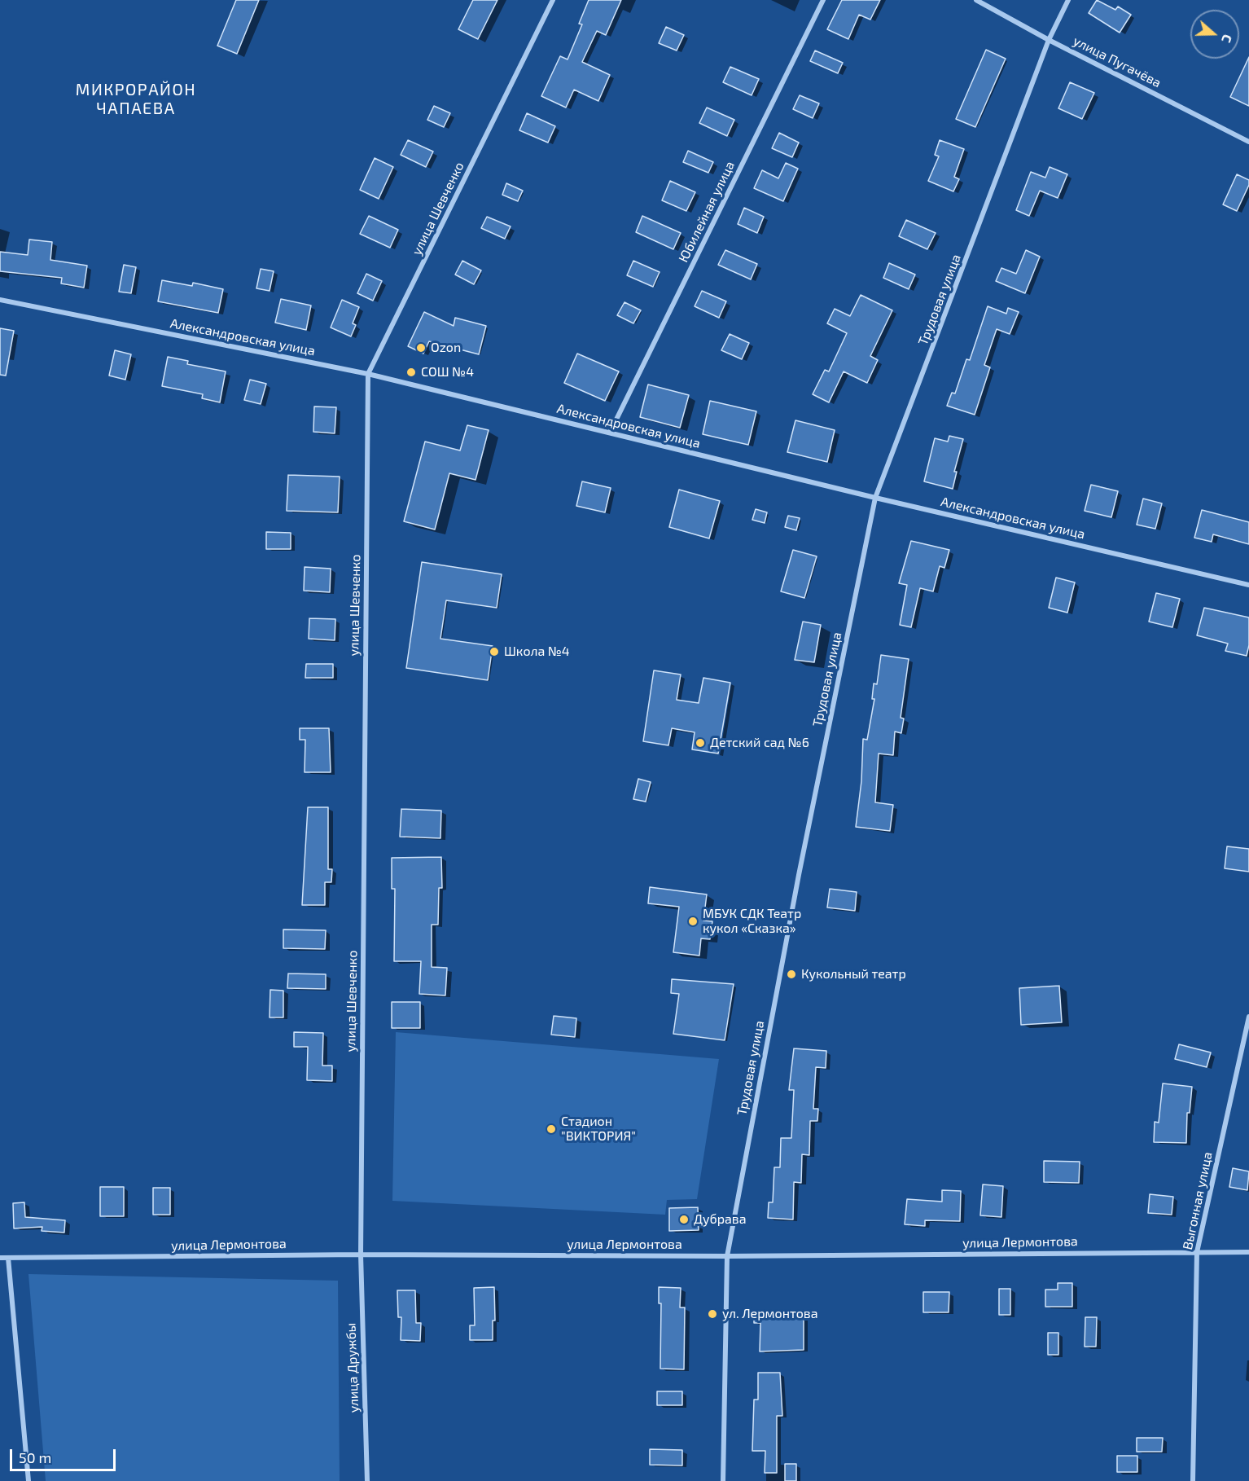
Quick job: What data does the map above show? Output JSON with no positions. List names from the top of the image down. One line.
{"streets":{"street":["улица Пугачёва","улица Шевченко","Юбилейная улица","Трудовая улица","Александровская улица","Выгонная улица","улица Лермонтова","улица Дружбы"]},"crossings":[["улица Пугачёва","Трудовая улица"],["улица Шевченко","Александровская улица"],["улица Шевченко","улица Лермонтова"],["улица Шевченко","улица Дружбы"],["Юбилейная улица","Александровская улица"],["Трудовая улица","Александровская улица"],["Трудовая улица","улица Лермонтова"],["Выгонная улица","улица Лермонтова"],["улица Лермонтова","улица Дружбы"]],"districts":["МИКРОРАЙОН ЧАПАЕВА"],"places":["Ozon","СОШ №4","Школа №4","Детский сад №6","МБУК СДК Театр кукол «Сказка»","Кукольный театр","Стадион \"ВИКТОРИЯ\"","Дубрава","ул. Лермонтова"],"scale_bar":"50 m","north":"right"}
